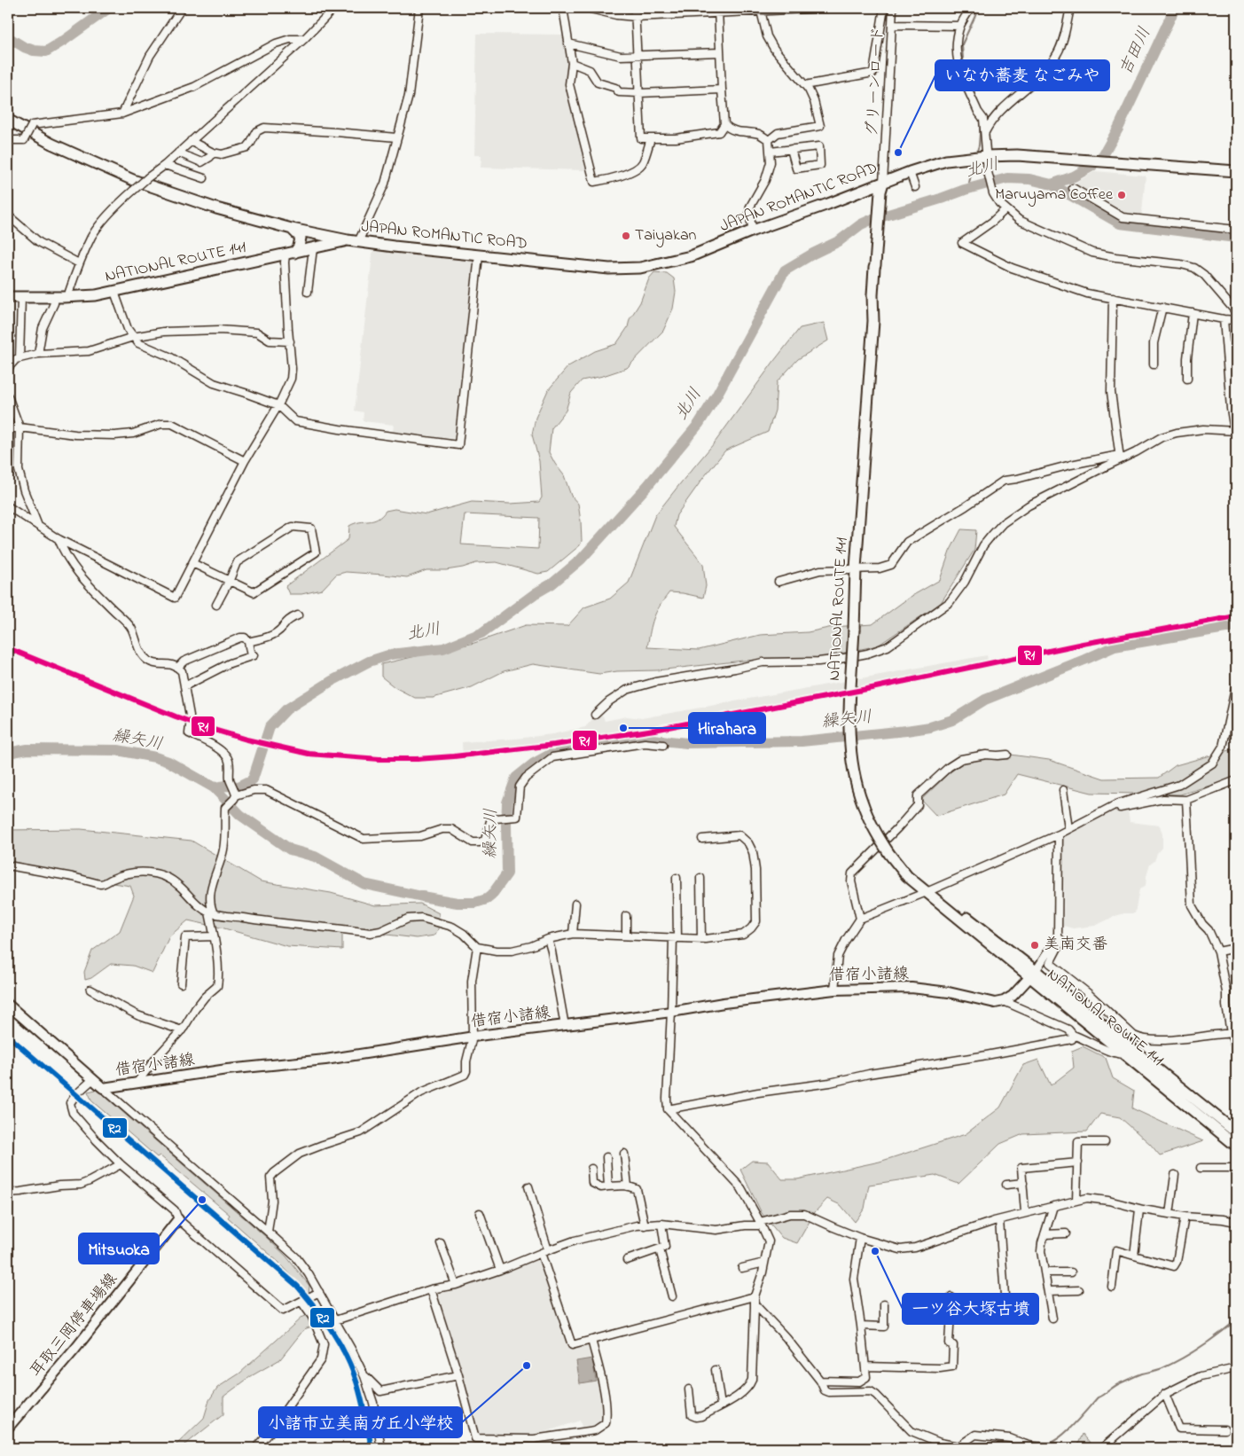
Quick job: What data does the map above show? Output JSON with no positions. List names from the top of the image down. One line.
{"streets":{"highway":["JAPAN ROMANTIC ROAD","NATIONAL ROUTE 141"],"main road":["借宿小諸線","耳取三岡停車場線"],"street":["グリーンロード"]},"crossings":[["グリーンロード","JAPAN ROMANTIC ROAD"],["グリーンロード","NATIONAL ROUTE 141"],["JAPAN ROMANTIC ROAD","NATIONAL ROUTE 141"]],"water":["吉田川","北川","繰矢川"],"places":["いなか蕎麦 なごみや","Maruyama Coffee","Taiyakan","Hirahara","美南交番","Mitsuoka","一ツ谷大塚古墳","小諸市立美南ガ丘小学校"],"lines":["transit line R1","transit line R2"]}
